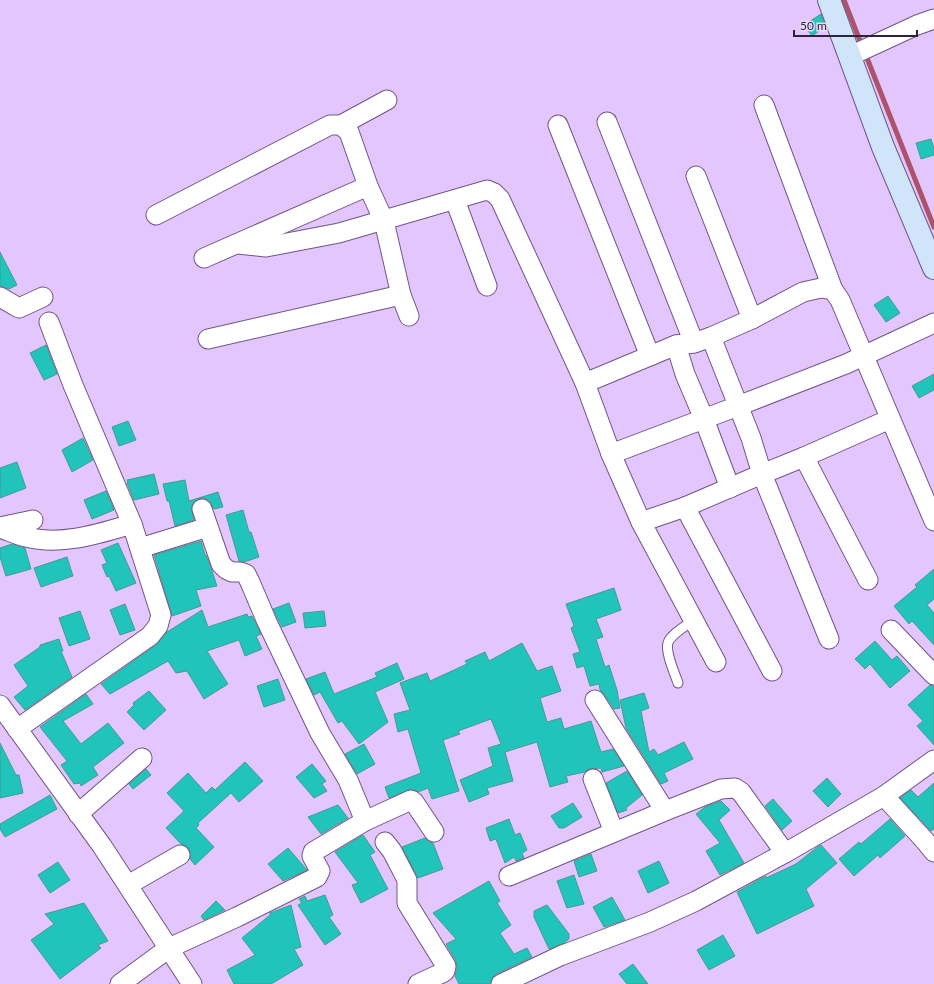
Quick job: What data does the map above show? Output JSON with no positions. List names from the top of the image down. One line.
{"scale_bar":"50 m"}
